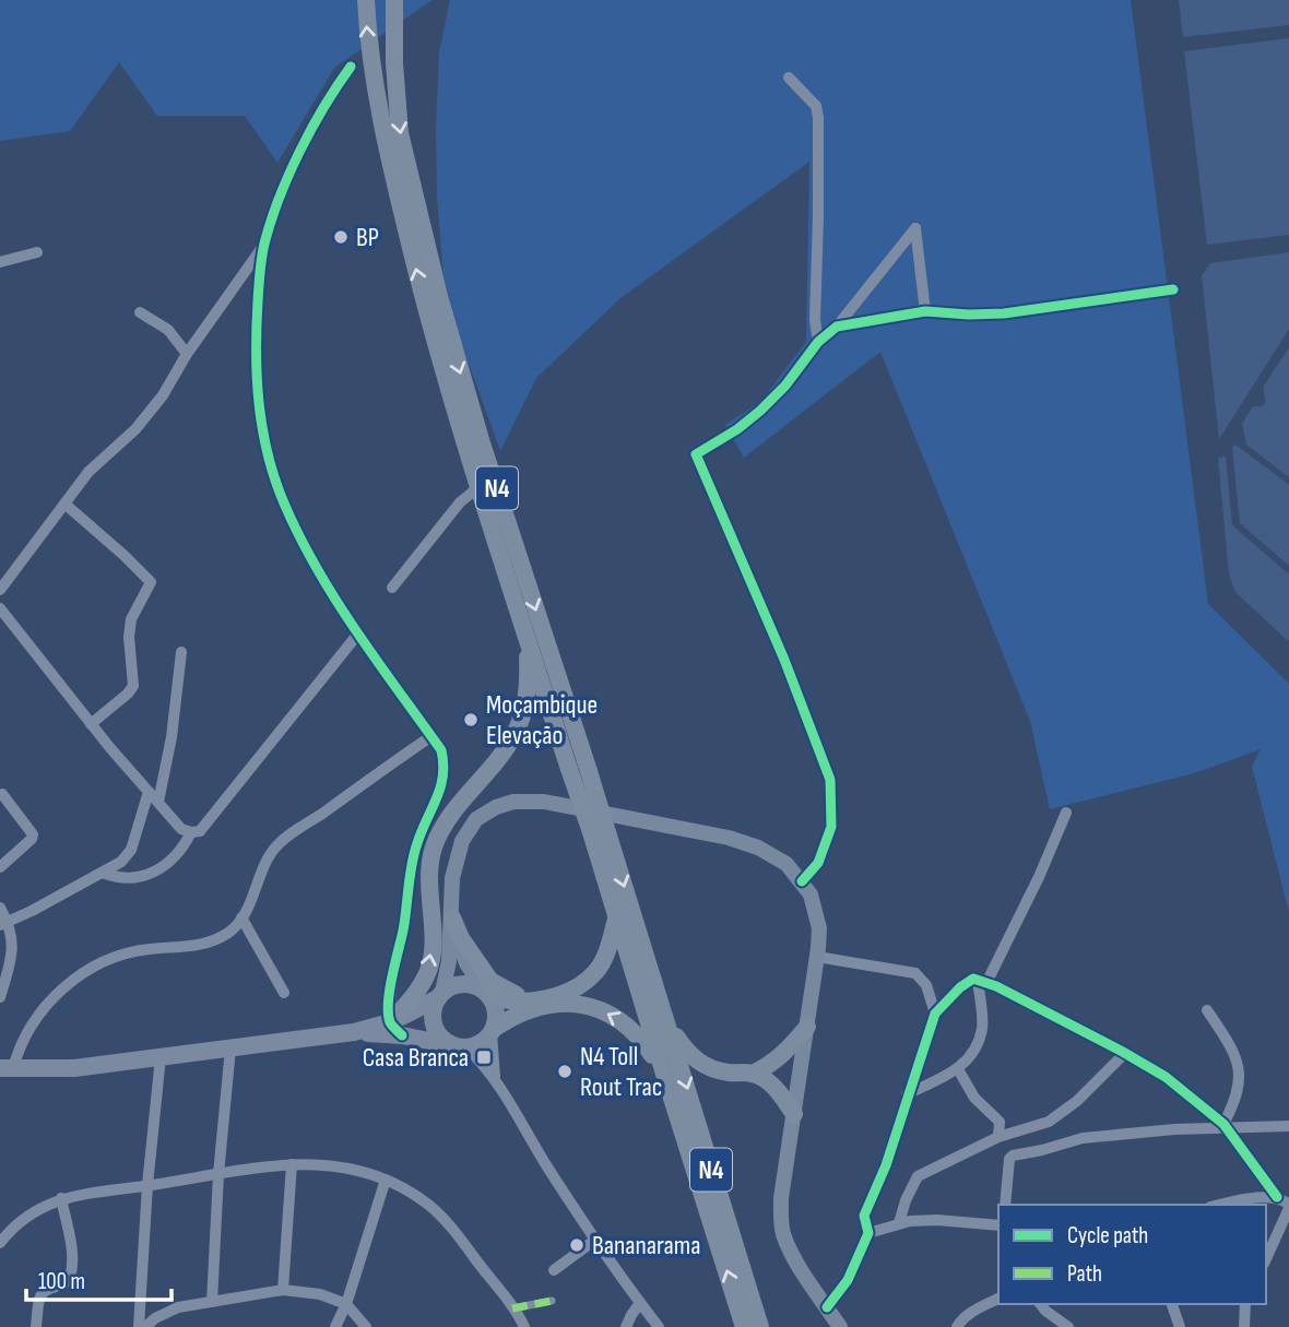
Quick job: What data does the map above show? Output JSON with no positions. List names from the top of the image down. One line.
{"streets":{"highway":["N4"]},"places":{"other":["BP","Moçambique Elevação","N4 Toll Rout Trac","Bananarama"],"transit":["Casa Branca"]},"legend":["Cycle path","Path"],"scale_bar":"100 m"}
